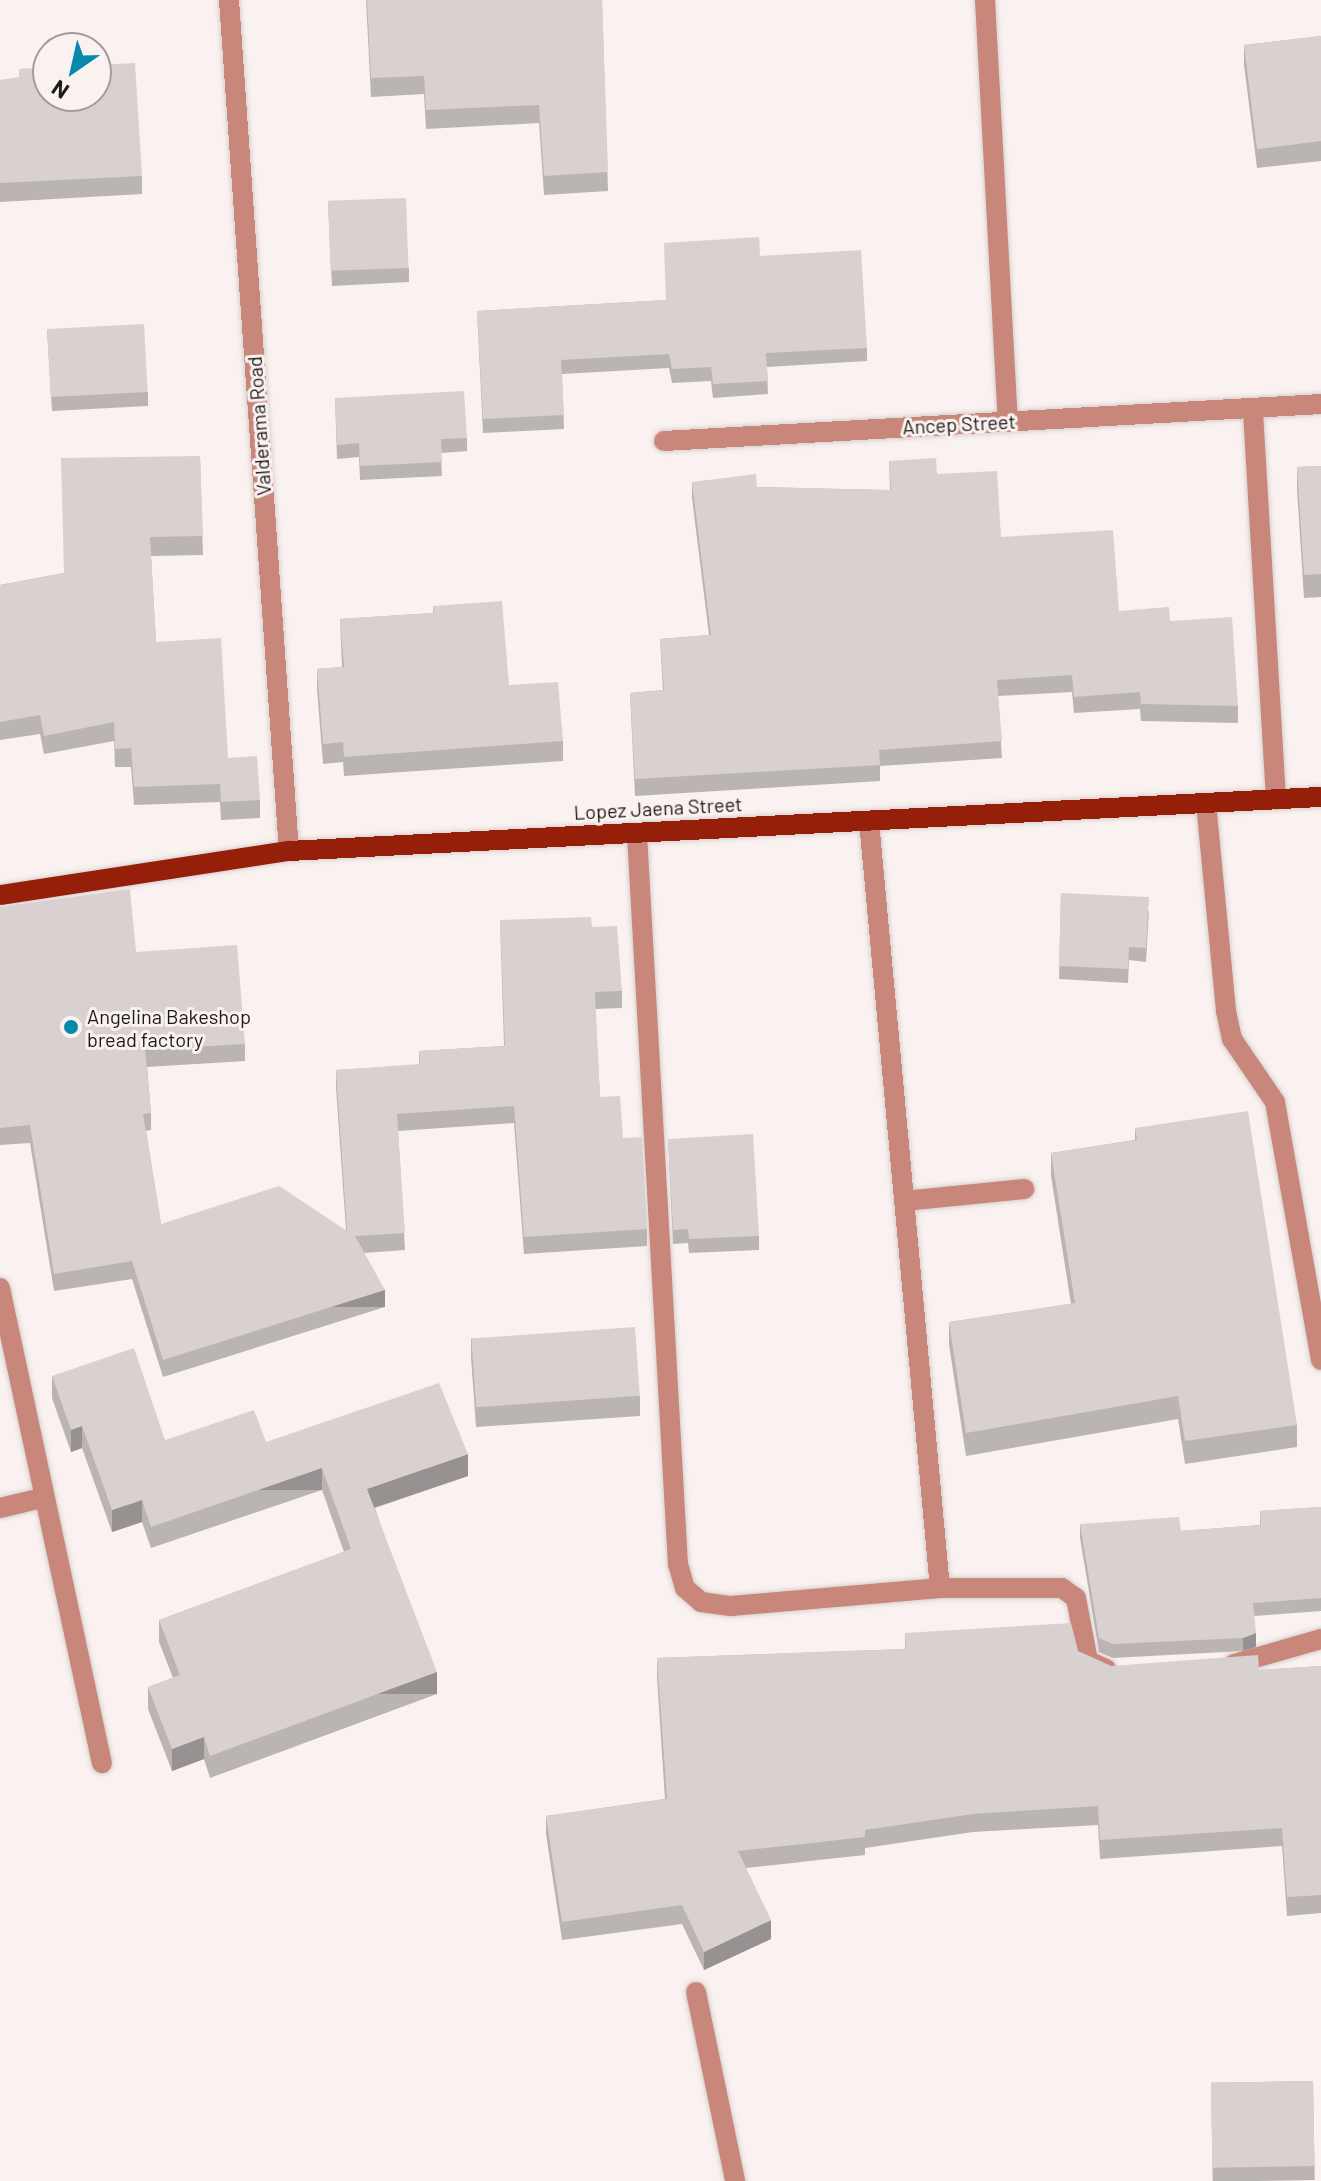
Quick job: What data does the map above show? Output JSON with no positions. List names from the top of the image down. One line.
{"streets":{"main road":["Lopez Jaena Street"],"street":["Ancep Street","Valderama Road"]},"crossings":[["Valderama Road","Lopez Jaena Street"]],"places":["Angelina Bakeshop bread factory"],"north":"bottom left"}
